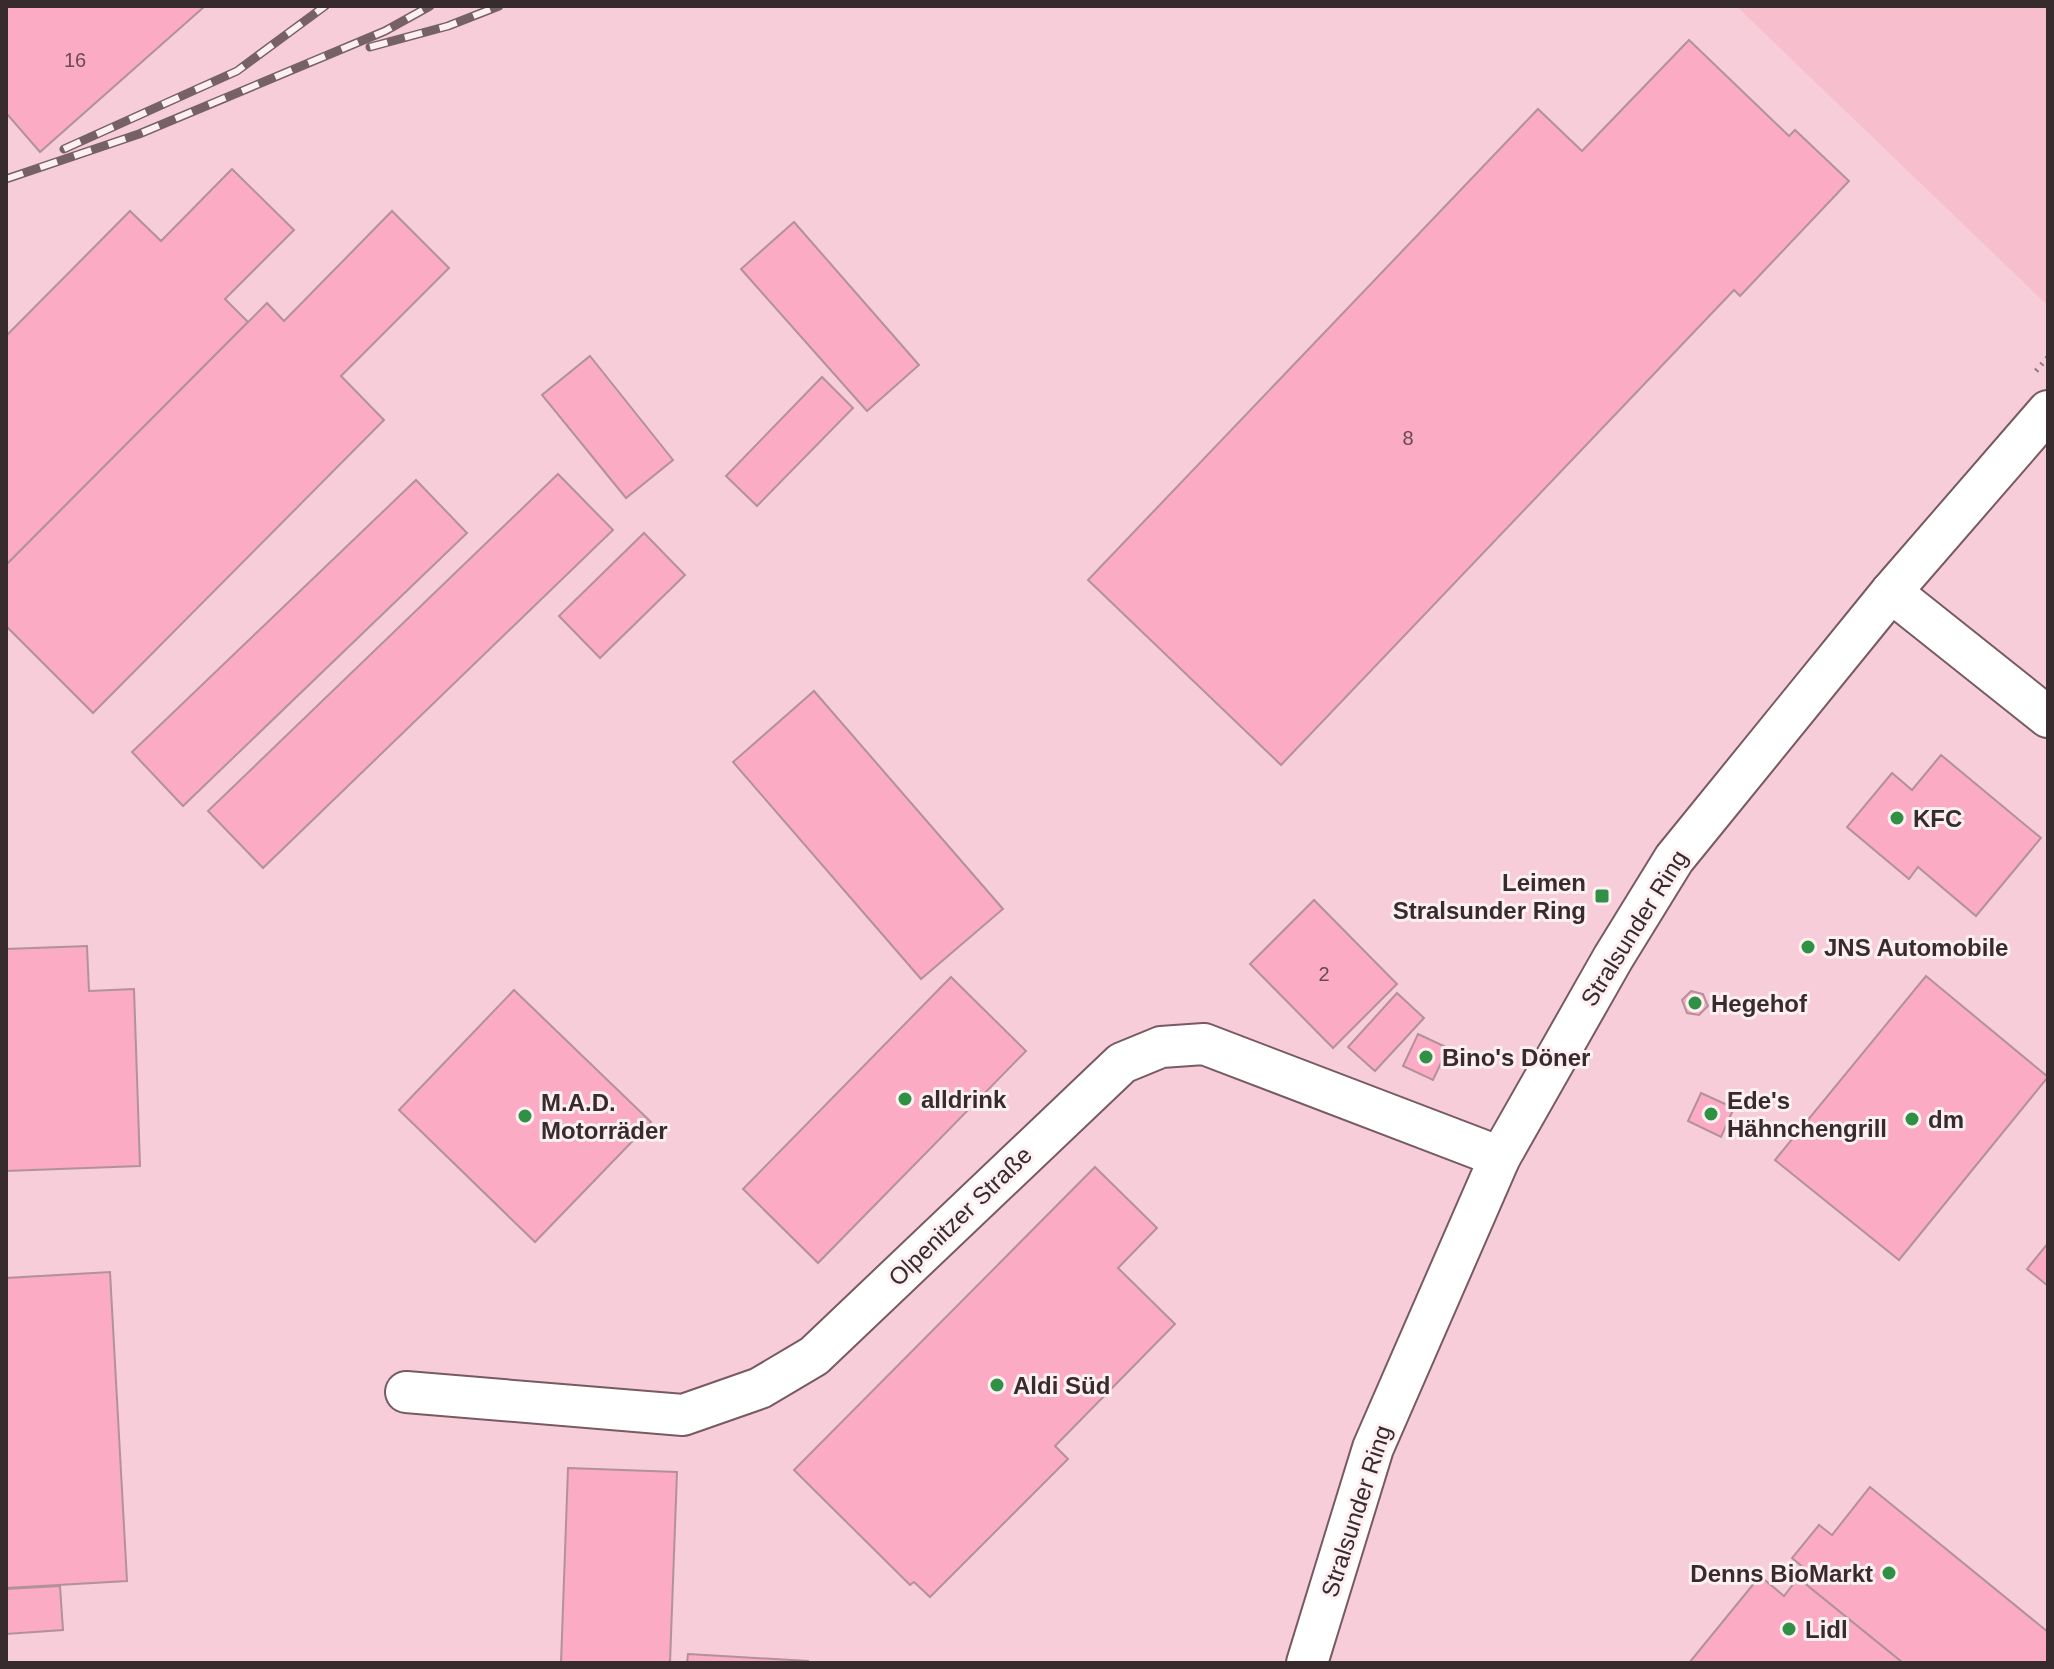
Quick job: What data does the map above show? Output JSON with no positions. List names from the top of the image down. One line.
{"streets":{"street":["Stralsunder Ring","Olpenitzer Straße"]},"crossings":[["Stralsunder Ring","Olpenitzer Straße"]],"places":{"other":["KFC","JNS Automobile","Hegehof","Bino's Döner","alldrink","Ede's Hähnchengrill","M.A.D. Motorräder","dm","Aldi Süd","Denns BioMarkt","Lidl"],"transit":["Leimen Stralsunder Ring"]},"house_numbers":["16","8","2"]}
